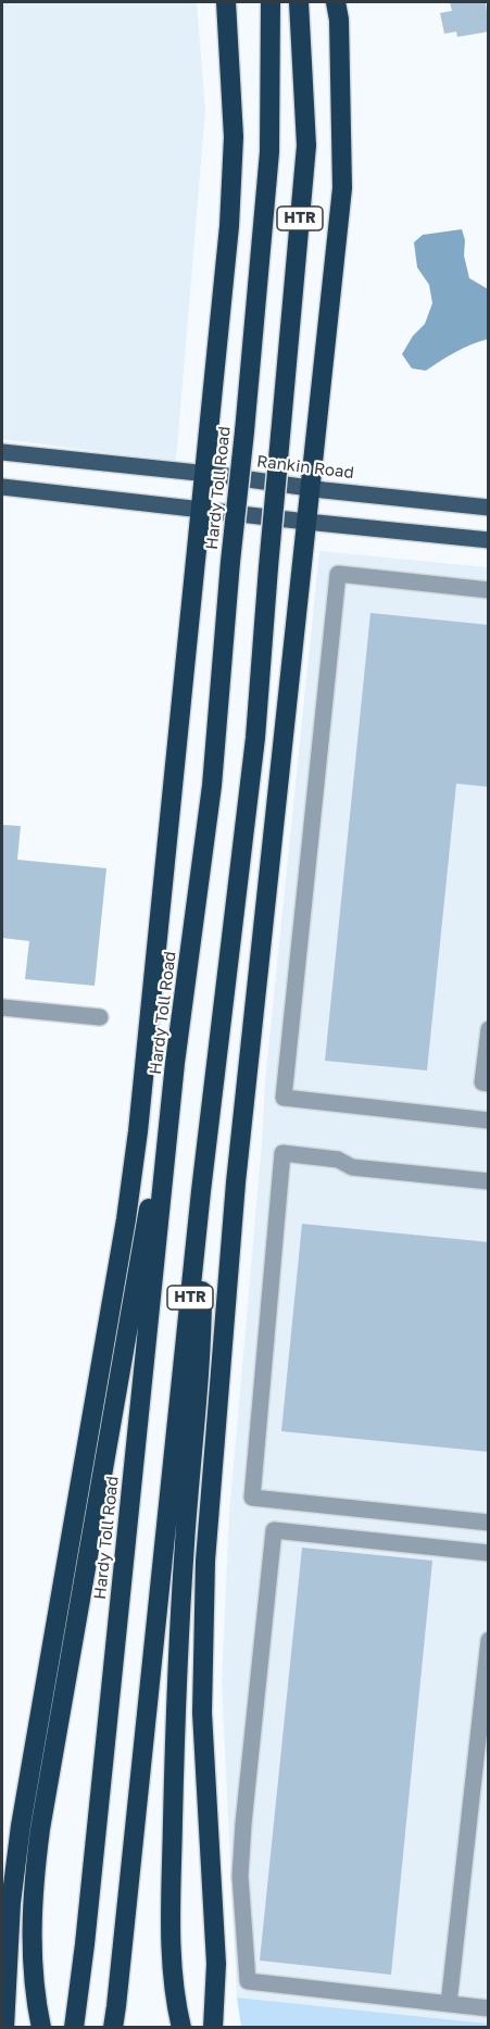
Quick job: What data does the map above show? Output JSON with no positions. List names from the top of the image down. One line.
{"streets":{"highway":["HTR","Hardy Toll Road"],"main road":["Rankin Road"]}}
